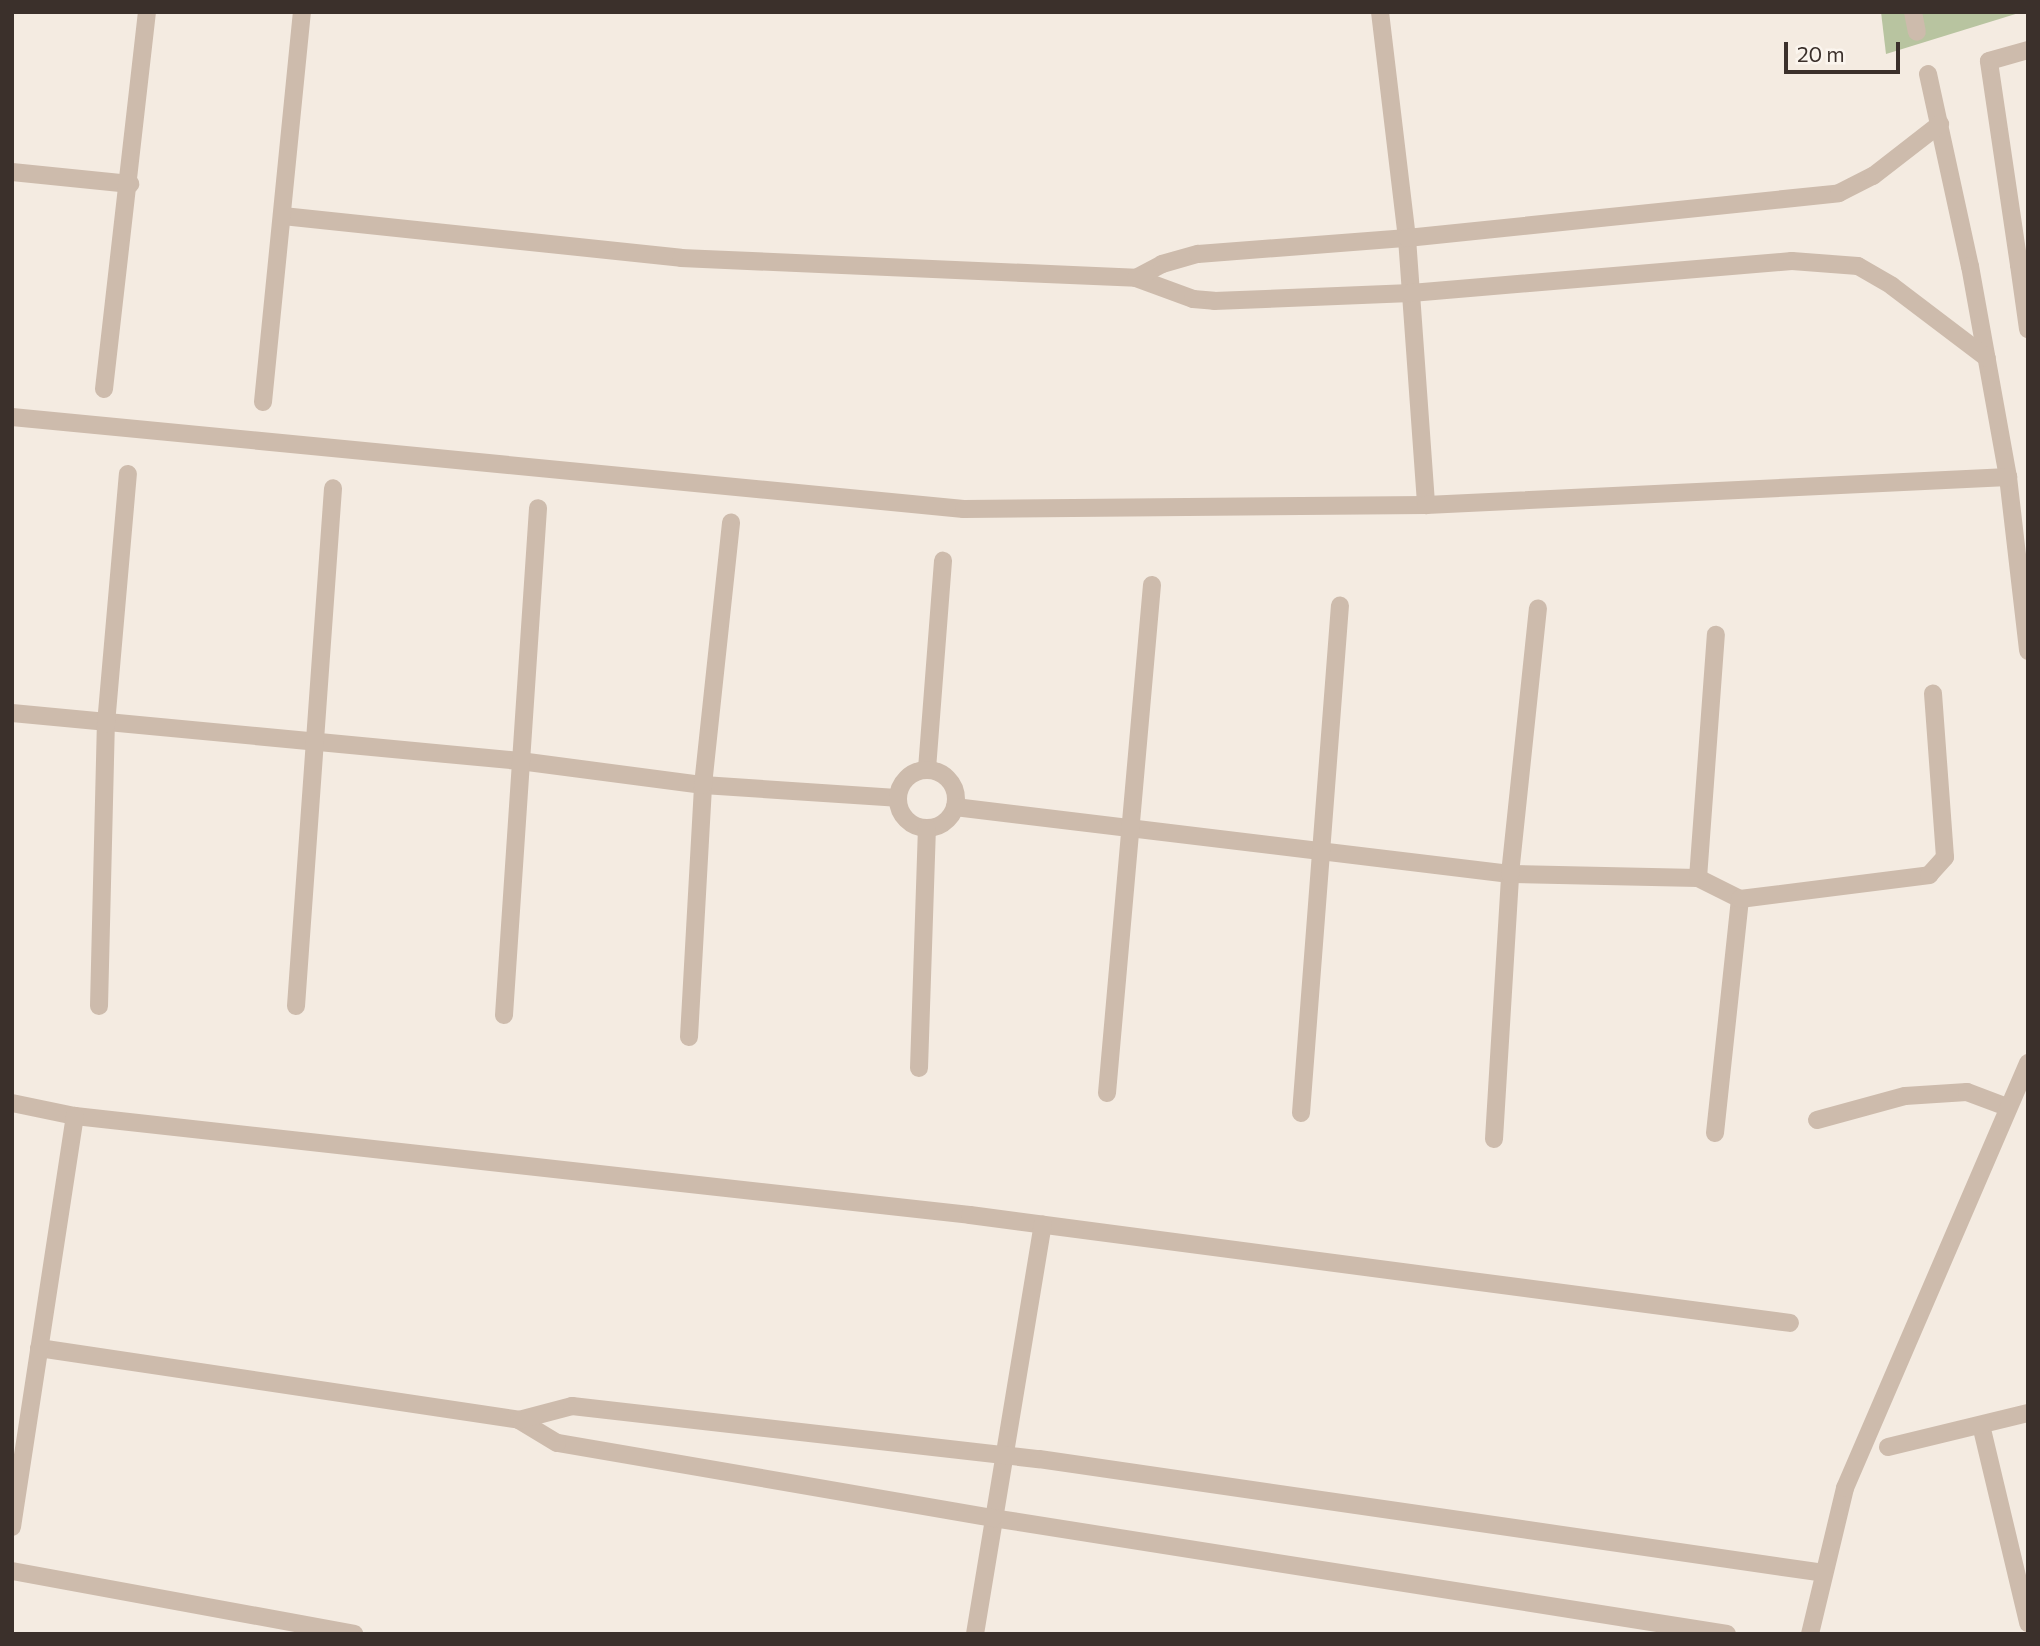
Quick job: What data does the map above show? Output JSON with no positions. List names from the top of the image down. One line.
{"scale_bar":"20 m"}
